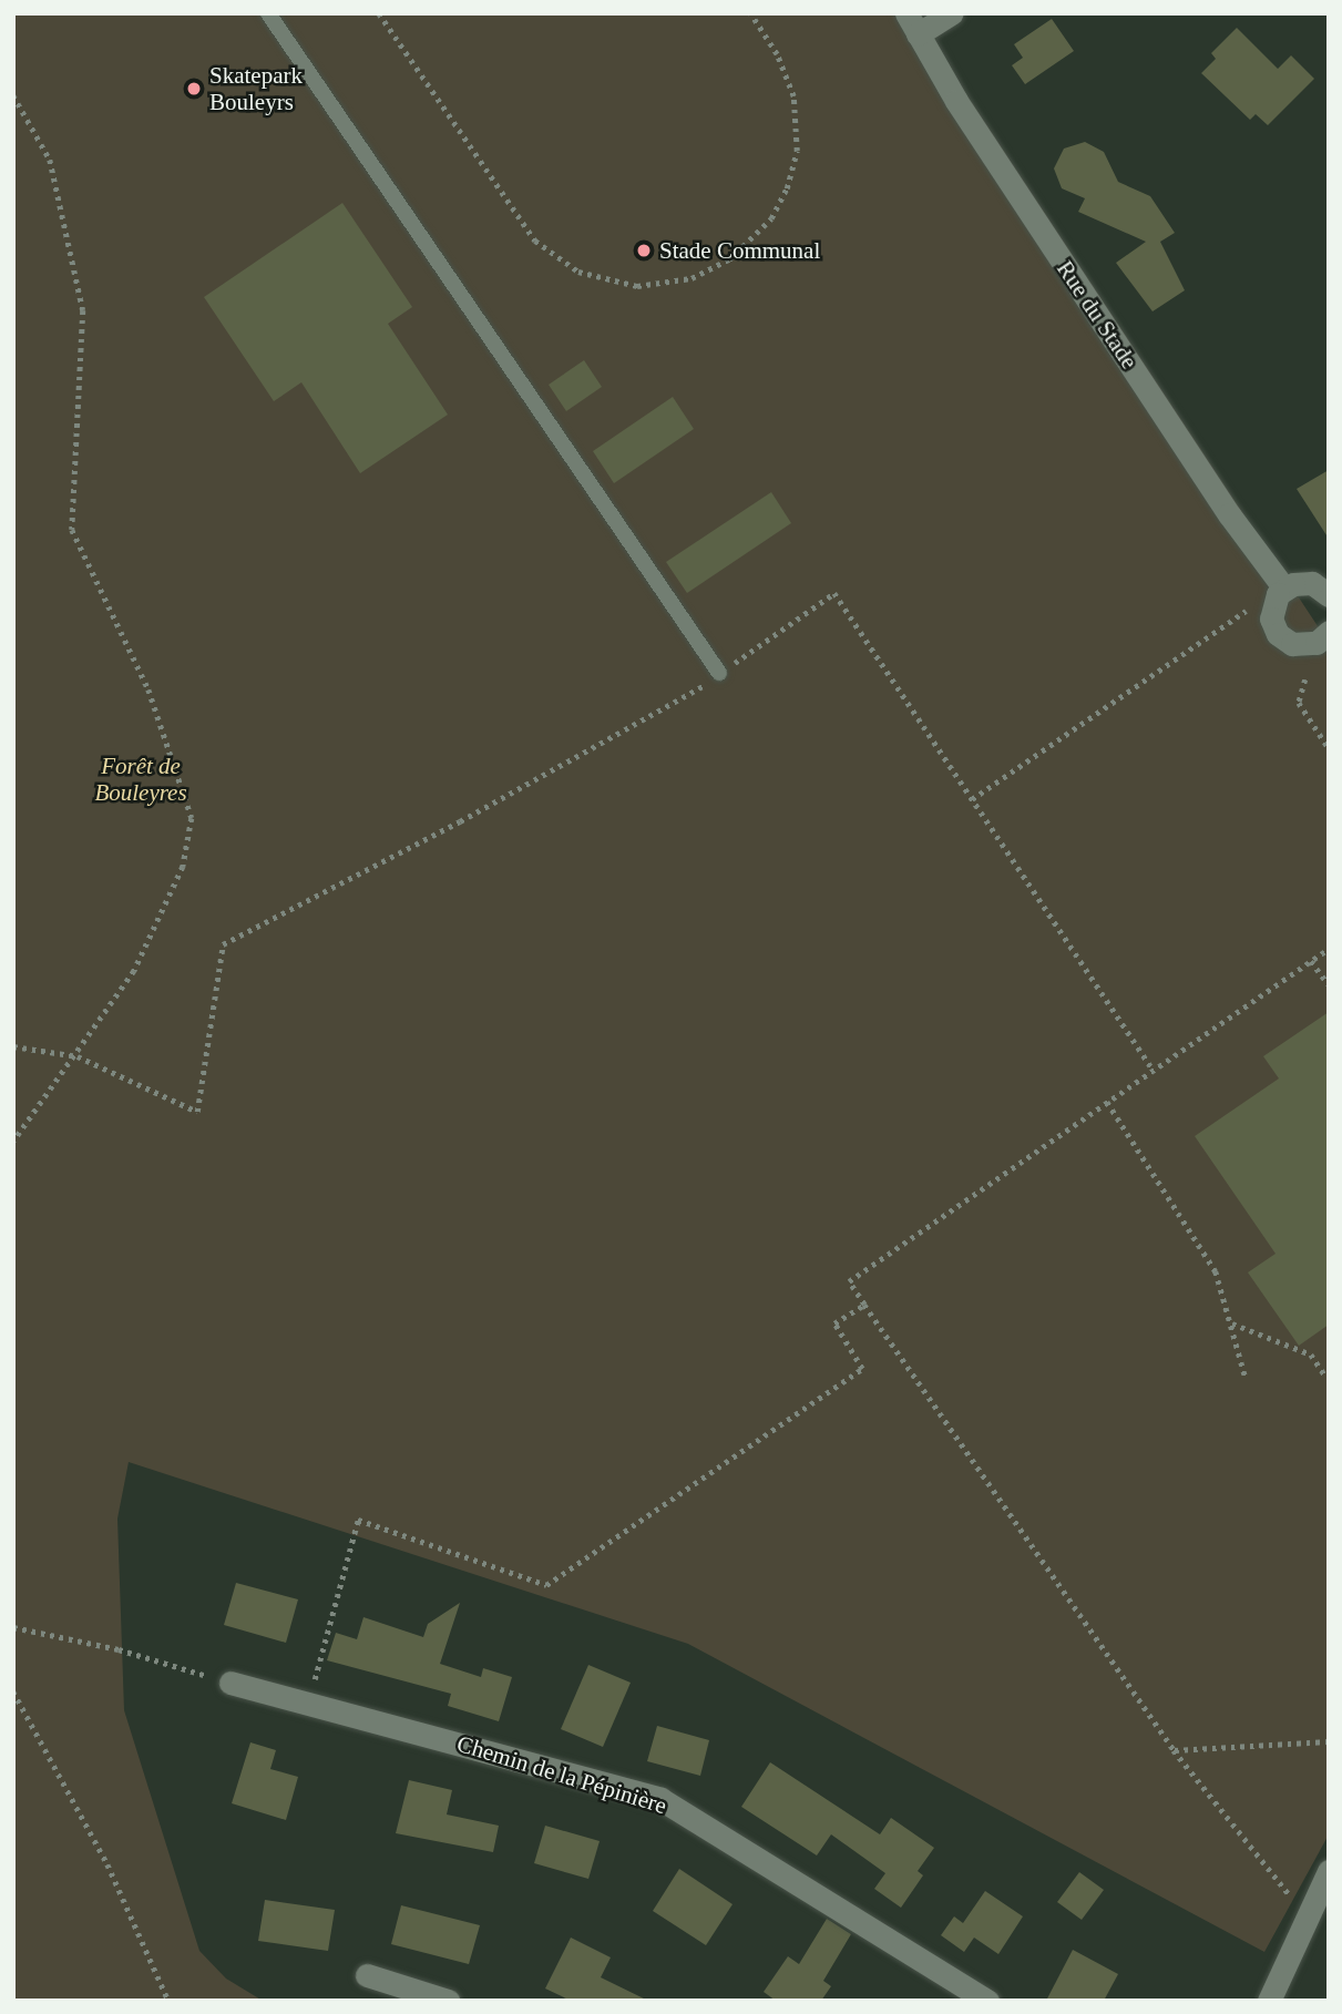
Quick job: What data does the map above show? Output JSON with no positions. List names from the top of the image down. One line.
{"streets":{"street":["Rue du Stade","Chemin de la Pépinière"]},"parks":["Forêt de Bouleyres"],"places":["Skatepark Bouleyrs","Stade Communal"]}
